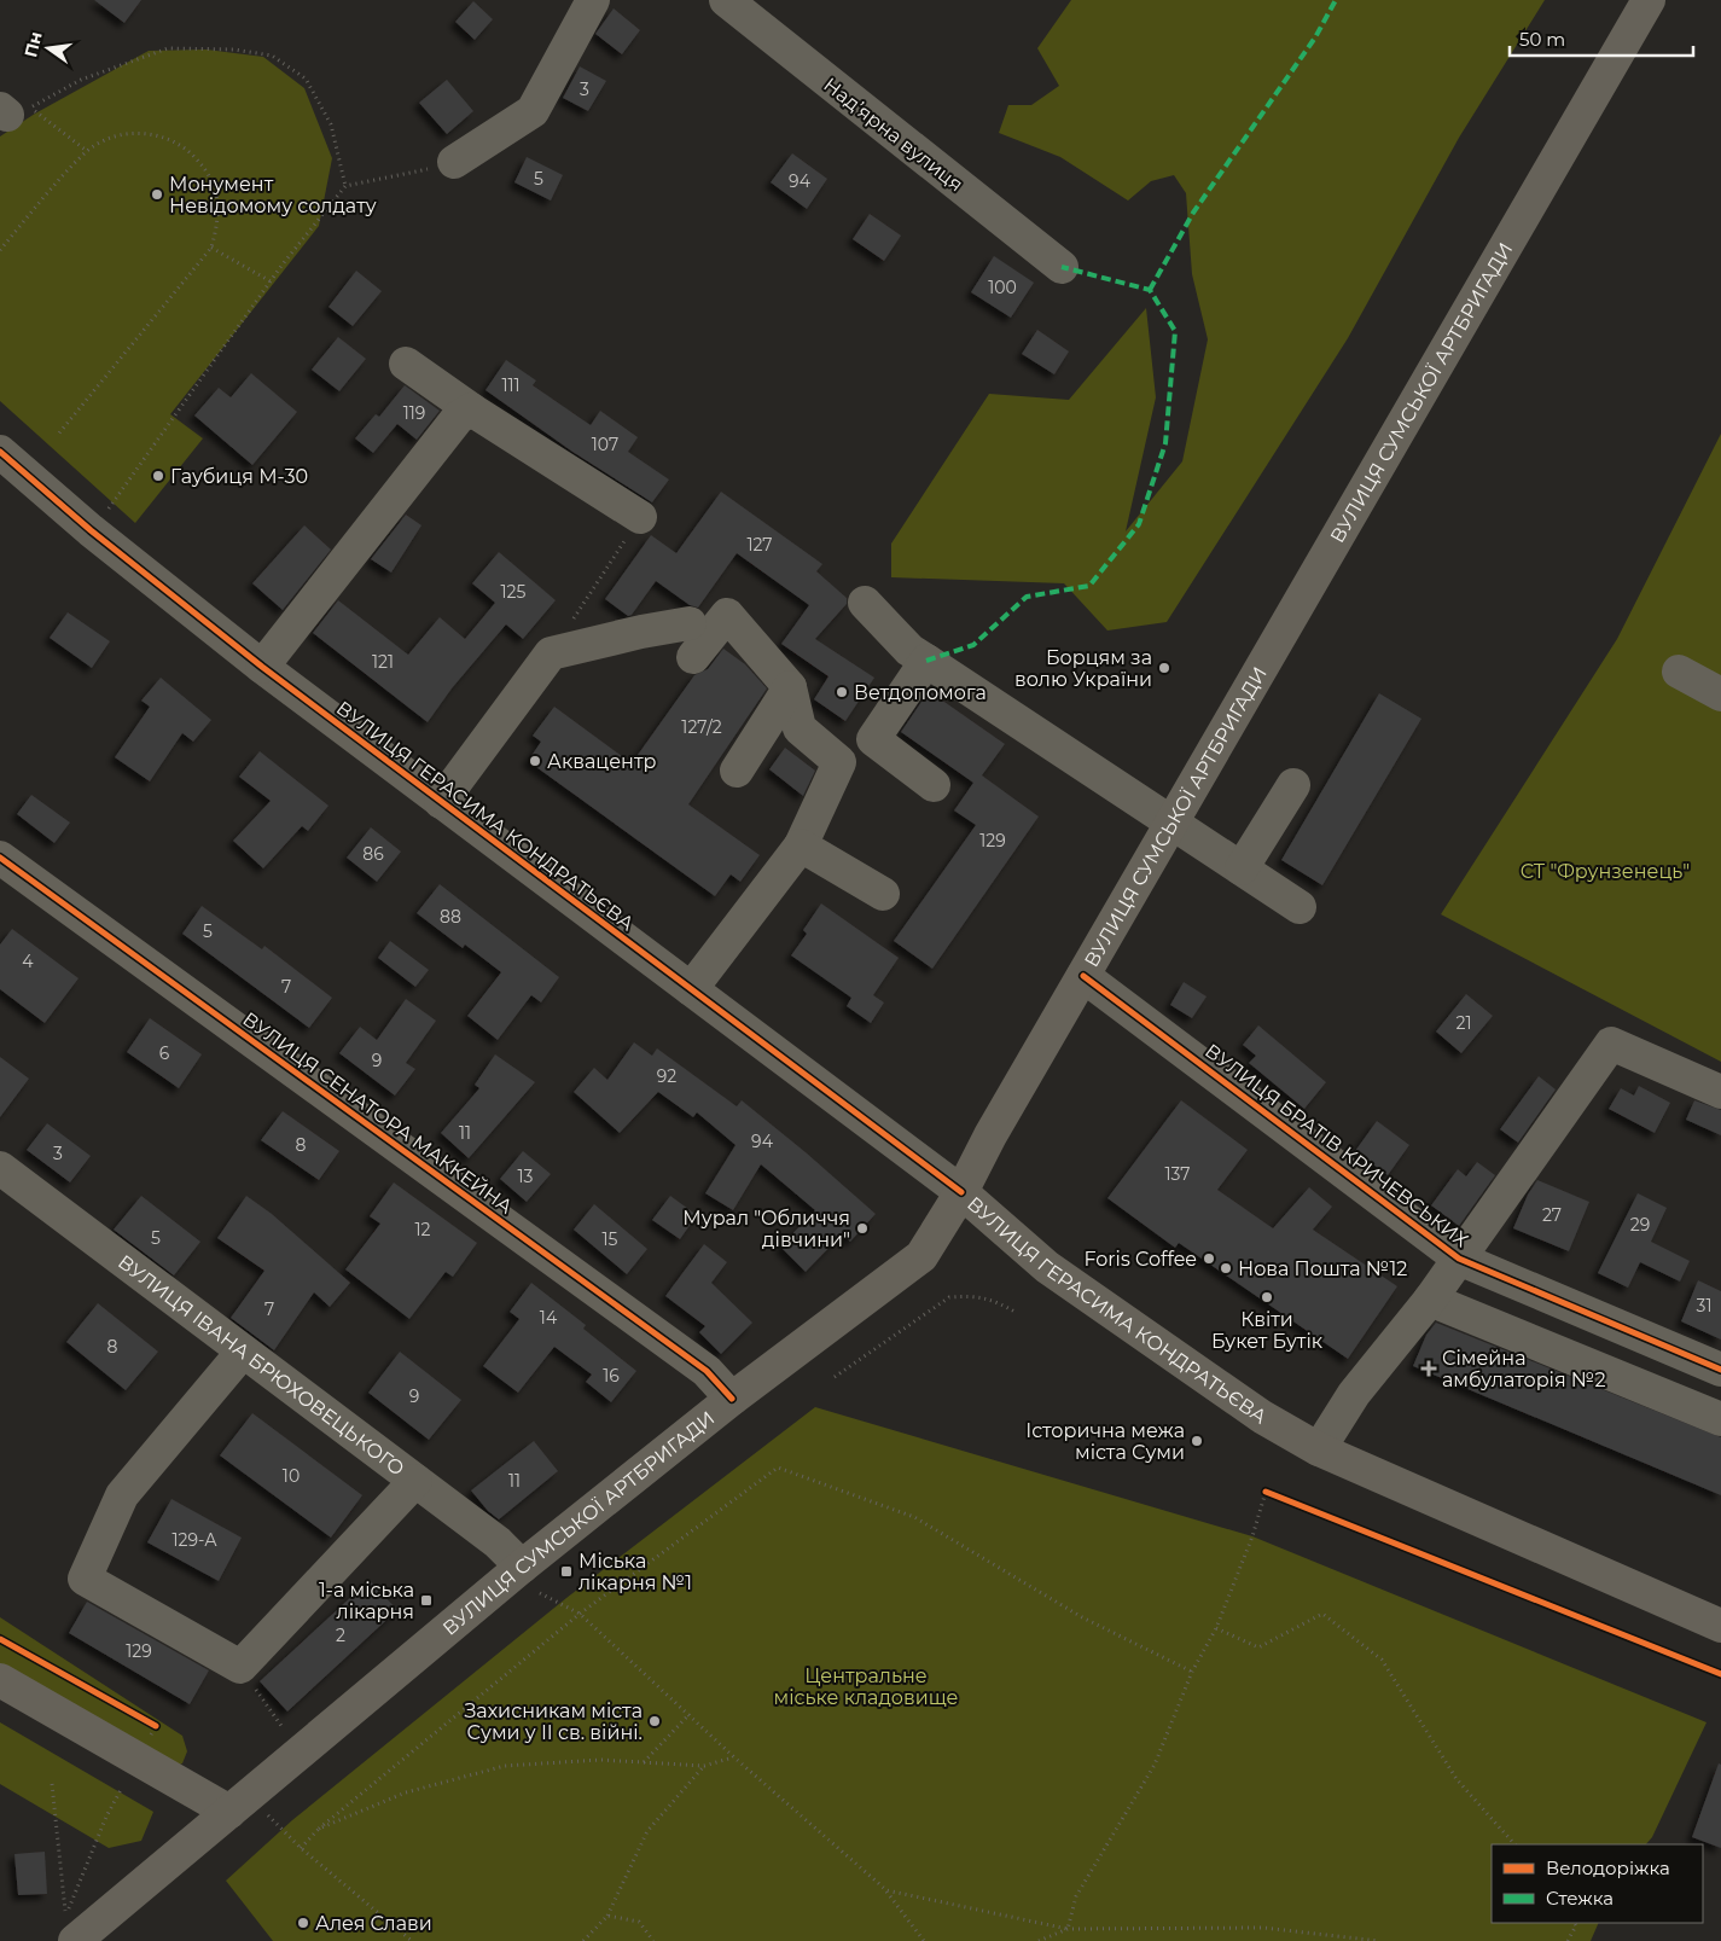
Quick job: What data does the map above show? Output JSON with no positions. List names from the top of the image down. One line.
{"streets":{"main road":["ВУЛИЦЯ СУМСЬКОЇ АРТБРИГАДИ","ВУЛИЦЯ ГЕРАСИМА КОНДРАТЬЄВА"],"street":["Надʼярна вулиця","ВУЛИЦЯ СЕНАТОРА МАККЕЙНА","ВУЛИЦЯ БРАТІВ КРИЧЕВСЬКИХ","ВУЛИЦЯ ІВАНА БРЮХОВЕЦЬКОГО"]},"crossings":[["ВУЛИЦЯ СУМСЬКОЇ АРТБРИГАДИ","ВУЛИЦЯ ГЕРАСИМА КОНДРАТЬЄВА"],["ВУЛИЦЯ СУМСЬКОЇ АРТБРИГАДИ","ВУЛИЦЯ СЕНАТОРА МАККЕЙНА"],["ВУЛИЦЯ СУМСЬКОЇ АРТБРИГАДИ","ВУЛИЦЯ БРАТІВ КРИЧЕВСЬКИХ"],["ВУЛИЦЯ СУМСЬКОЇ АРТБРИГАДИ","ВУЛИЦЯ ІВАНА БРЮХОВЕЦЬКОГО"]],"parks":["СТ \"Фрунзенець\"","Центральне міське кладовище"],"places":{"other":["Монумент Невідомому солдату","Гаубиця М-30","Борцям за волю України","Ветдопомога","Аквацентр","Мурал \"Обличчя дівчини\"","Foris Coffee","Нова Пошта №12","Квіти Букет Бутік","Історична межа міста Суми","Захисникам міста Суми у ІІ св. війні.","Алея Слави"],"health":["Сімейна амбулаторія №2"],"transit":["Міська лікарня №1","1-а міська лікарня"]},"house_numbers":["3","5","94","100","111","119","107","127","125","121","127/2","129","86","88","5","4","7","21","6","9","92","11","94","8","3","137","13","27","29","12","5","15","31","7","14","8","16","9","10","11","129-А","2","129"],"legend":["Велодоріжка","Стежка"],"scale_bar":"50 m","north":"left"}
